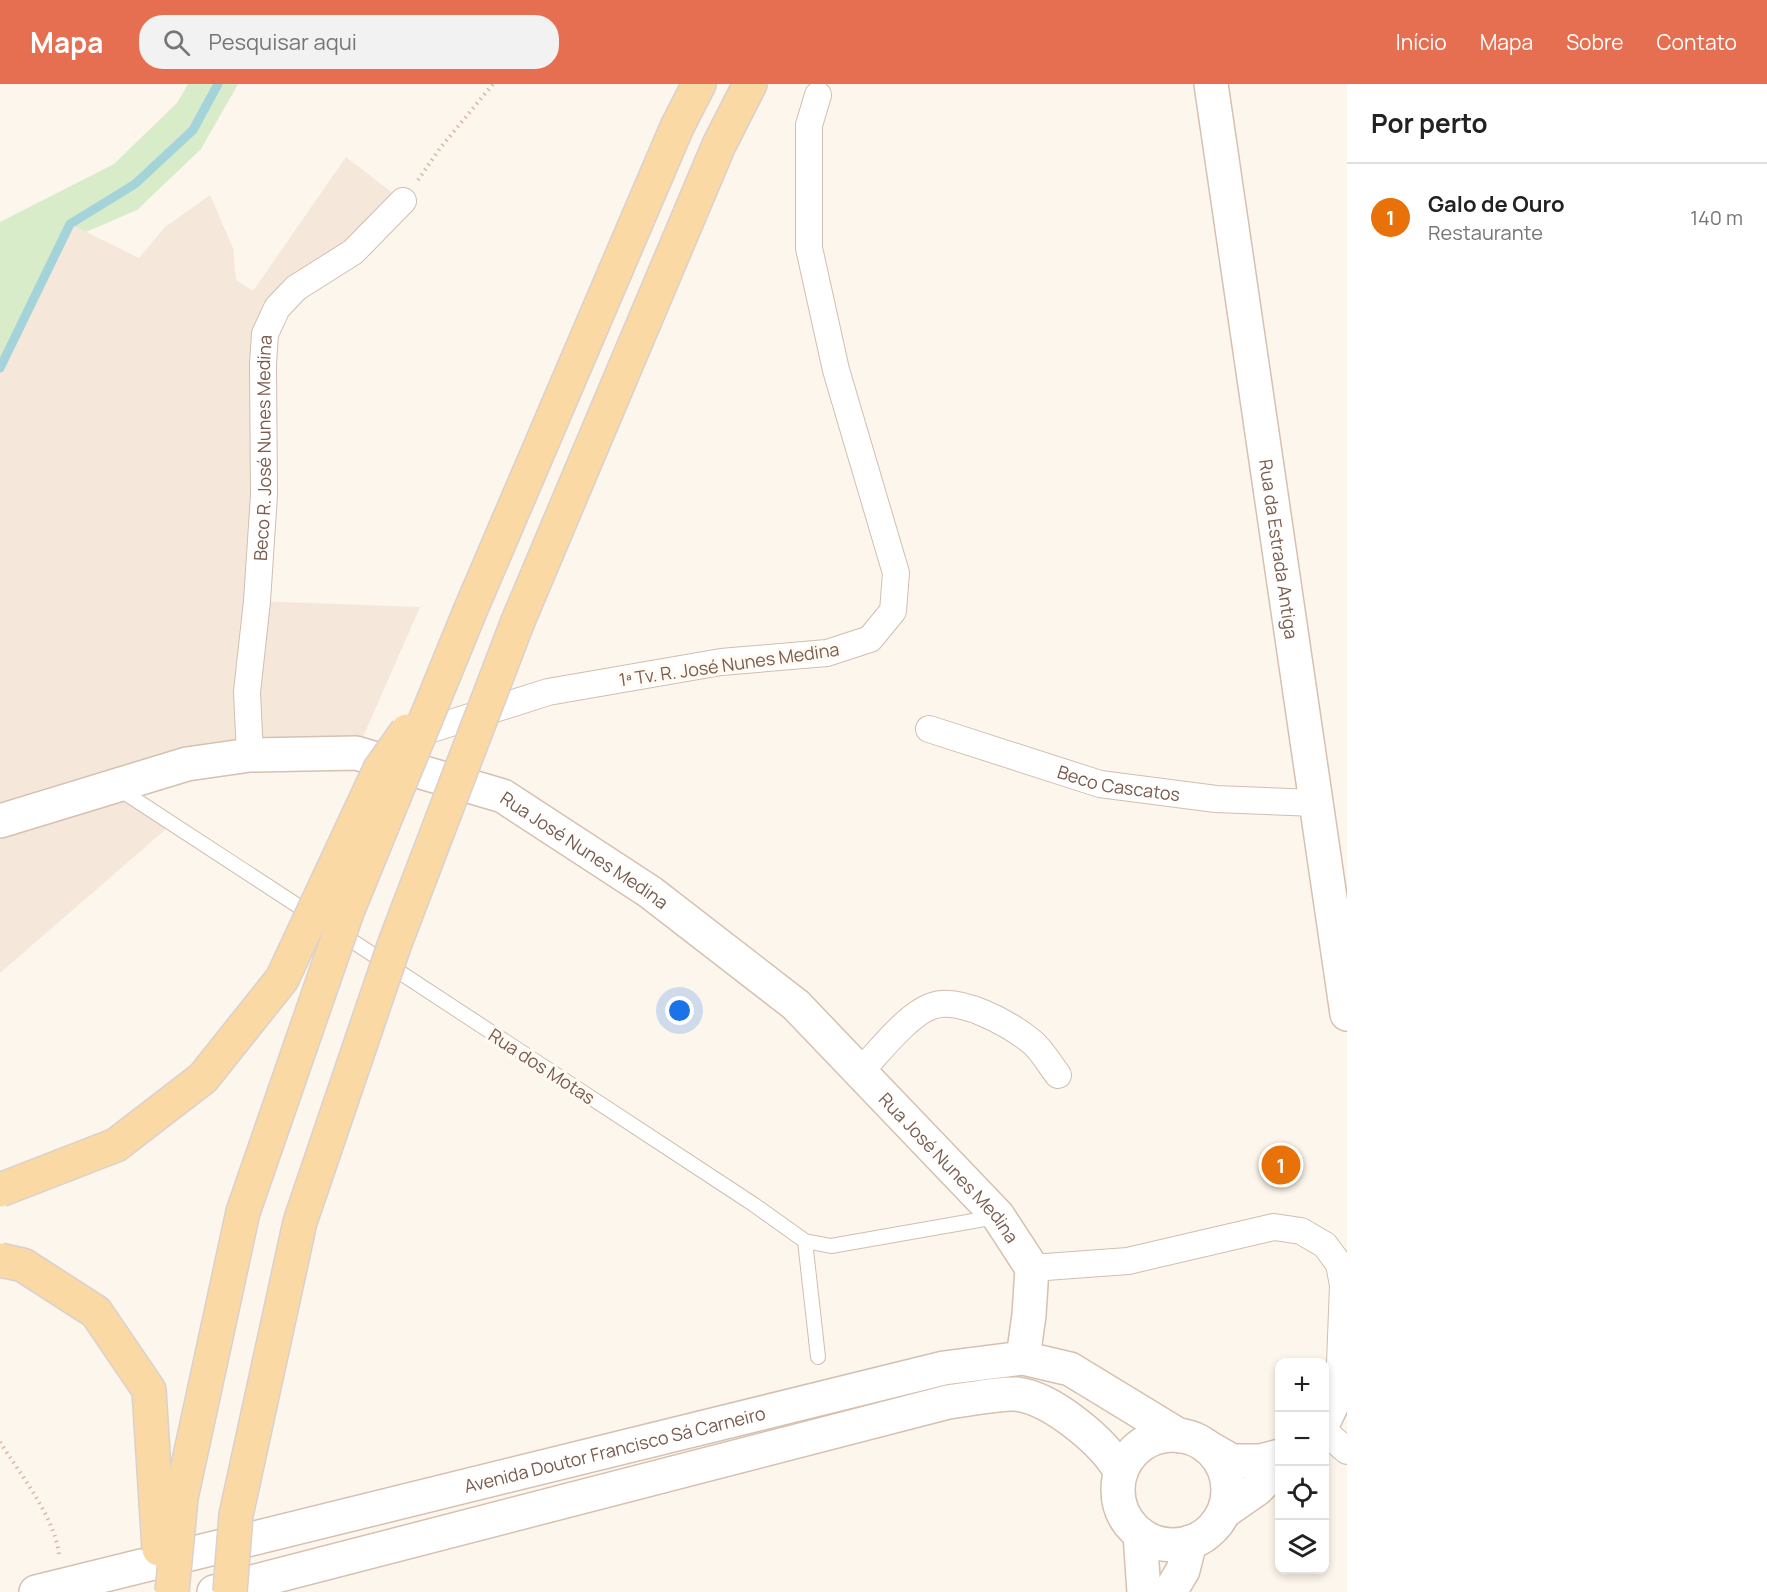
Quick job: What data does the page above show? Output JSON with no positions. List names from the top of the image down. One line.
{"streets":{"main road":["Rua da Estrada Antiga","Rua José Nunes Medina","Avenida Doutor Francisco Sá Carneiro"],"street":["Beco R. José Nunes Medina","1ª Tv. R. José Nunes Medina","Beco Cascatos"],"lane":["Rua dos Motas"]},"crossings":[["Beco R. José Nunes Medina","Rua José Nunes Medina"],["Rua da Estrada Antiga","Beco Cascatos"],["1ª Tv. R. José Nunes Medina","Rua José Nunes Medina"],["Rua José Nunes Medina","Rua dos Motas"]],"page":{"header":"Mapa","search":"Pesquisar aqui","nav":["Início","Mapa","Sobre","Contato"],"heading":"Por perto","list":[{"mark":"1","name":"Galo de Ouro","note":"Restaurante","value":"140 m"}],"pins":"1","map_buttons":["+","−"]}}
